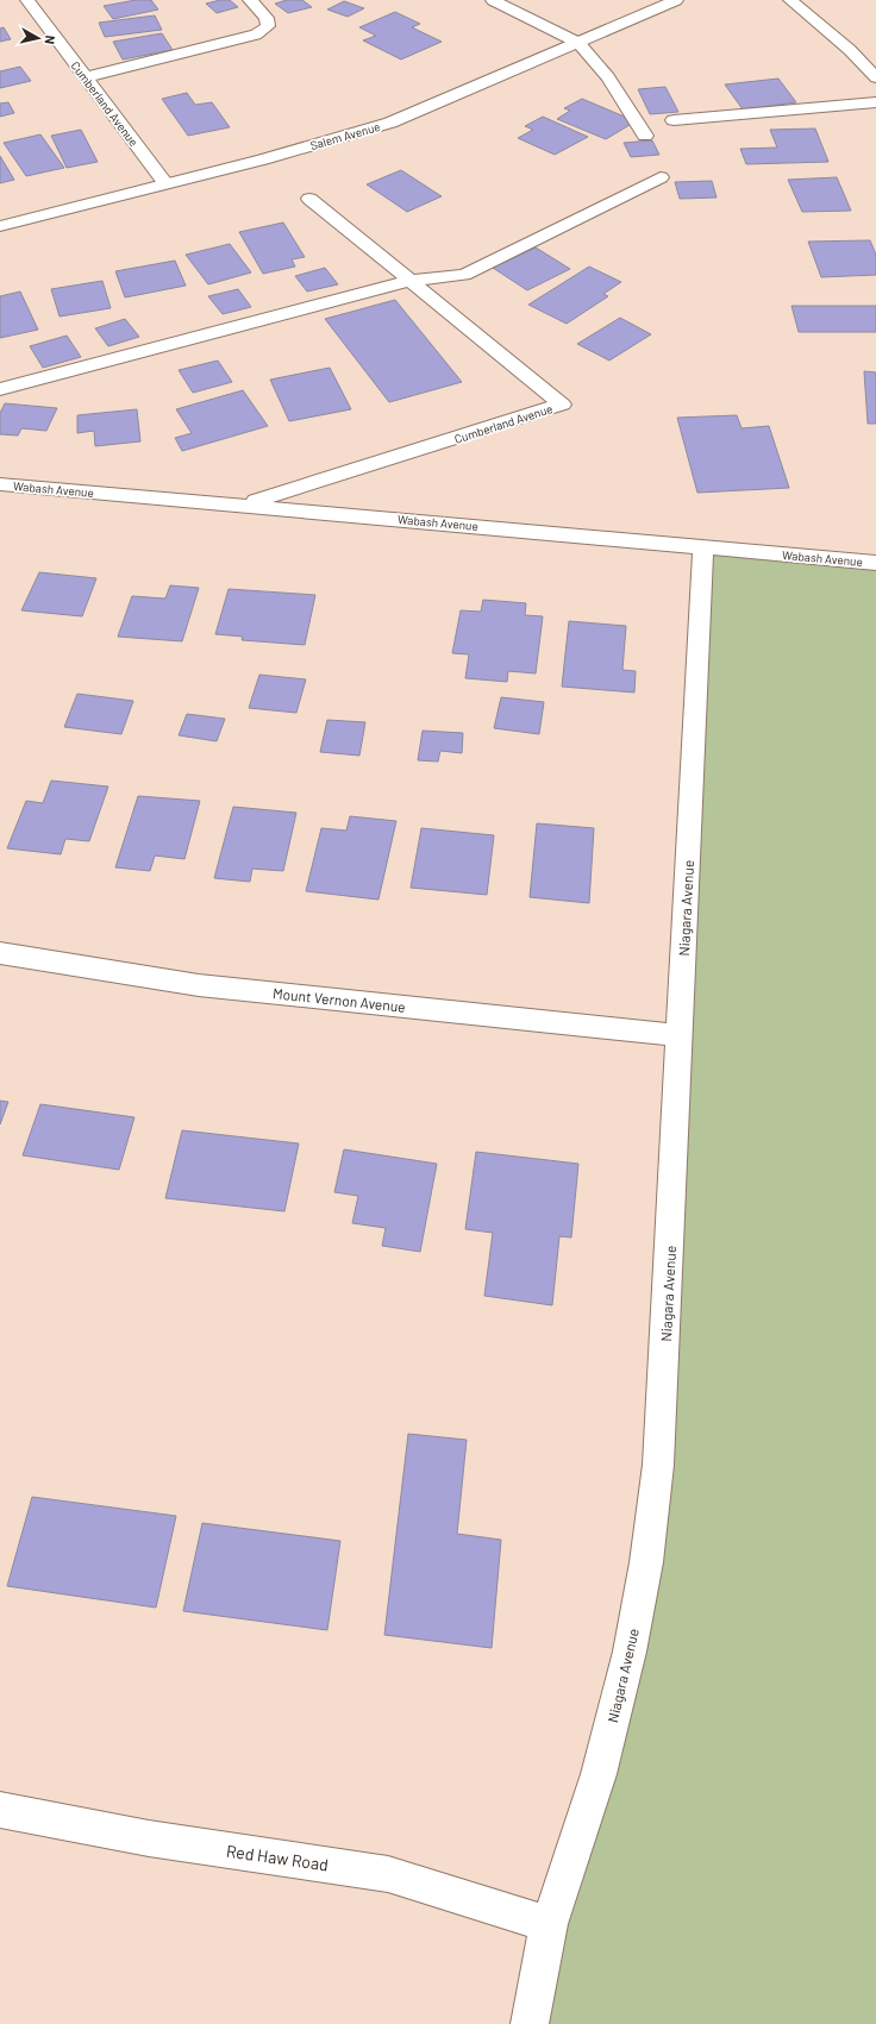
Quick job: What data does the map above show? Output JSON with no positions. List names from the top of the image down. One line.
{"streets":{"street":["Cumberland Avenue","Salem Avenue","Wabash Avenue","Niagara Avenue","Mount Vernon Avenue","Red Haw Road"]},"crossings":[["Cumberland Avenue","Salem Avenue"],["Cumberland Avenue","Wabash Avenue"],["Wabash Avenue","Niagara Avenue"],["Niagara Avenue","Mount Vernon Avenue"],["Niagara Avenue","Red Haw Road"]],"north":"right"}
